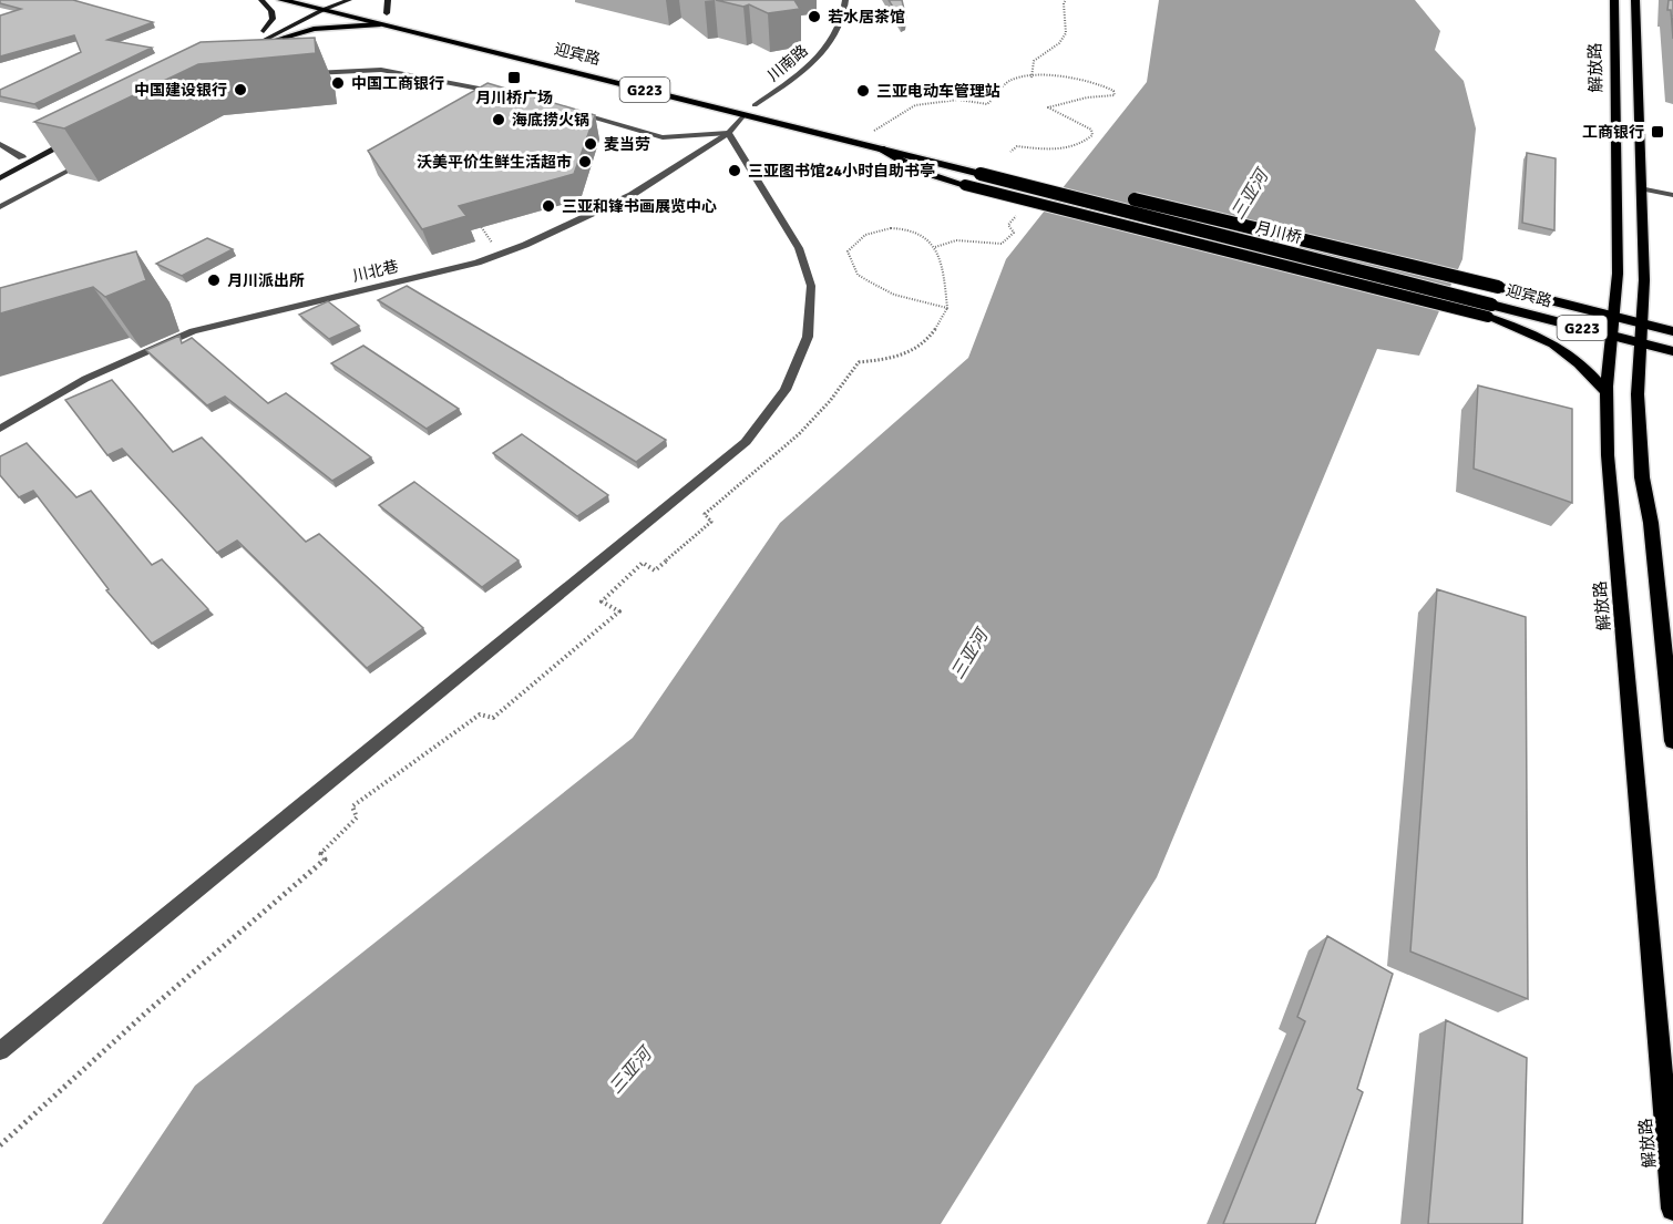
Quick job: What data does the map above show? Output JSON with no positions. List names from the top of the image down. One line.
{"streets":{"highway":["迎宾路","G223","月川桥"],"main road":["解放路"],"street":["川南路","川北巷"]},"crossings":[["迎宾路","川南路"],["迎宾路","解放路"],["迎宾路","月川桥"],["迎宾路","川北巷"]],"water":["三亚河"],"places":{"other":["若水居茶馆","中国工商银行","中国建设银行","三亚电动车管理站","海底捞火锅","麦当劳","沃美平价生鲜生活超市","三亚图书馆24小时自助书亭","三亚和锋书画展览中心","月川派出所"],"transit":["月川桥广场","工商银行"]}}
